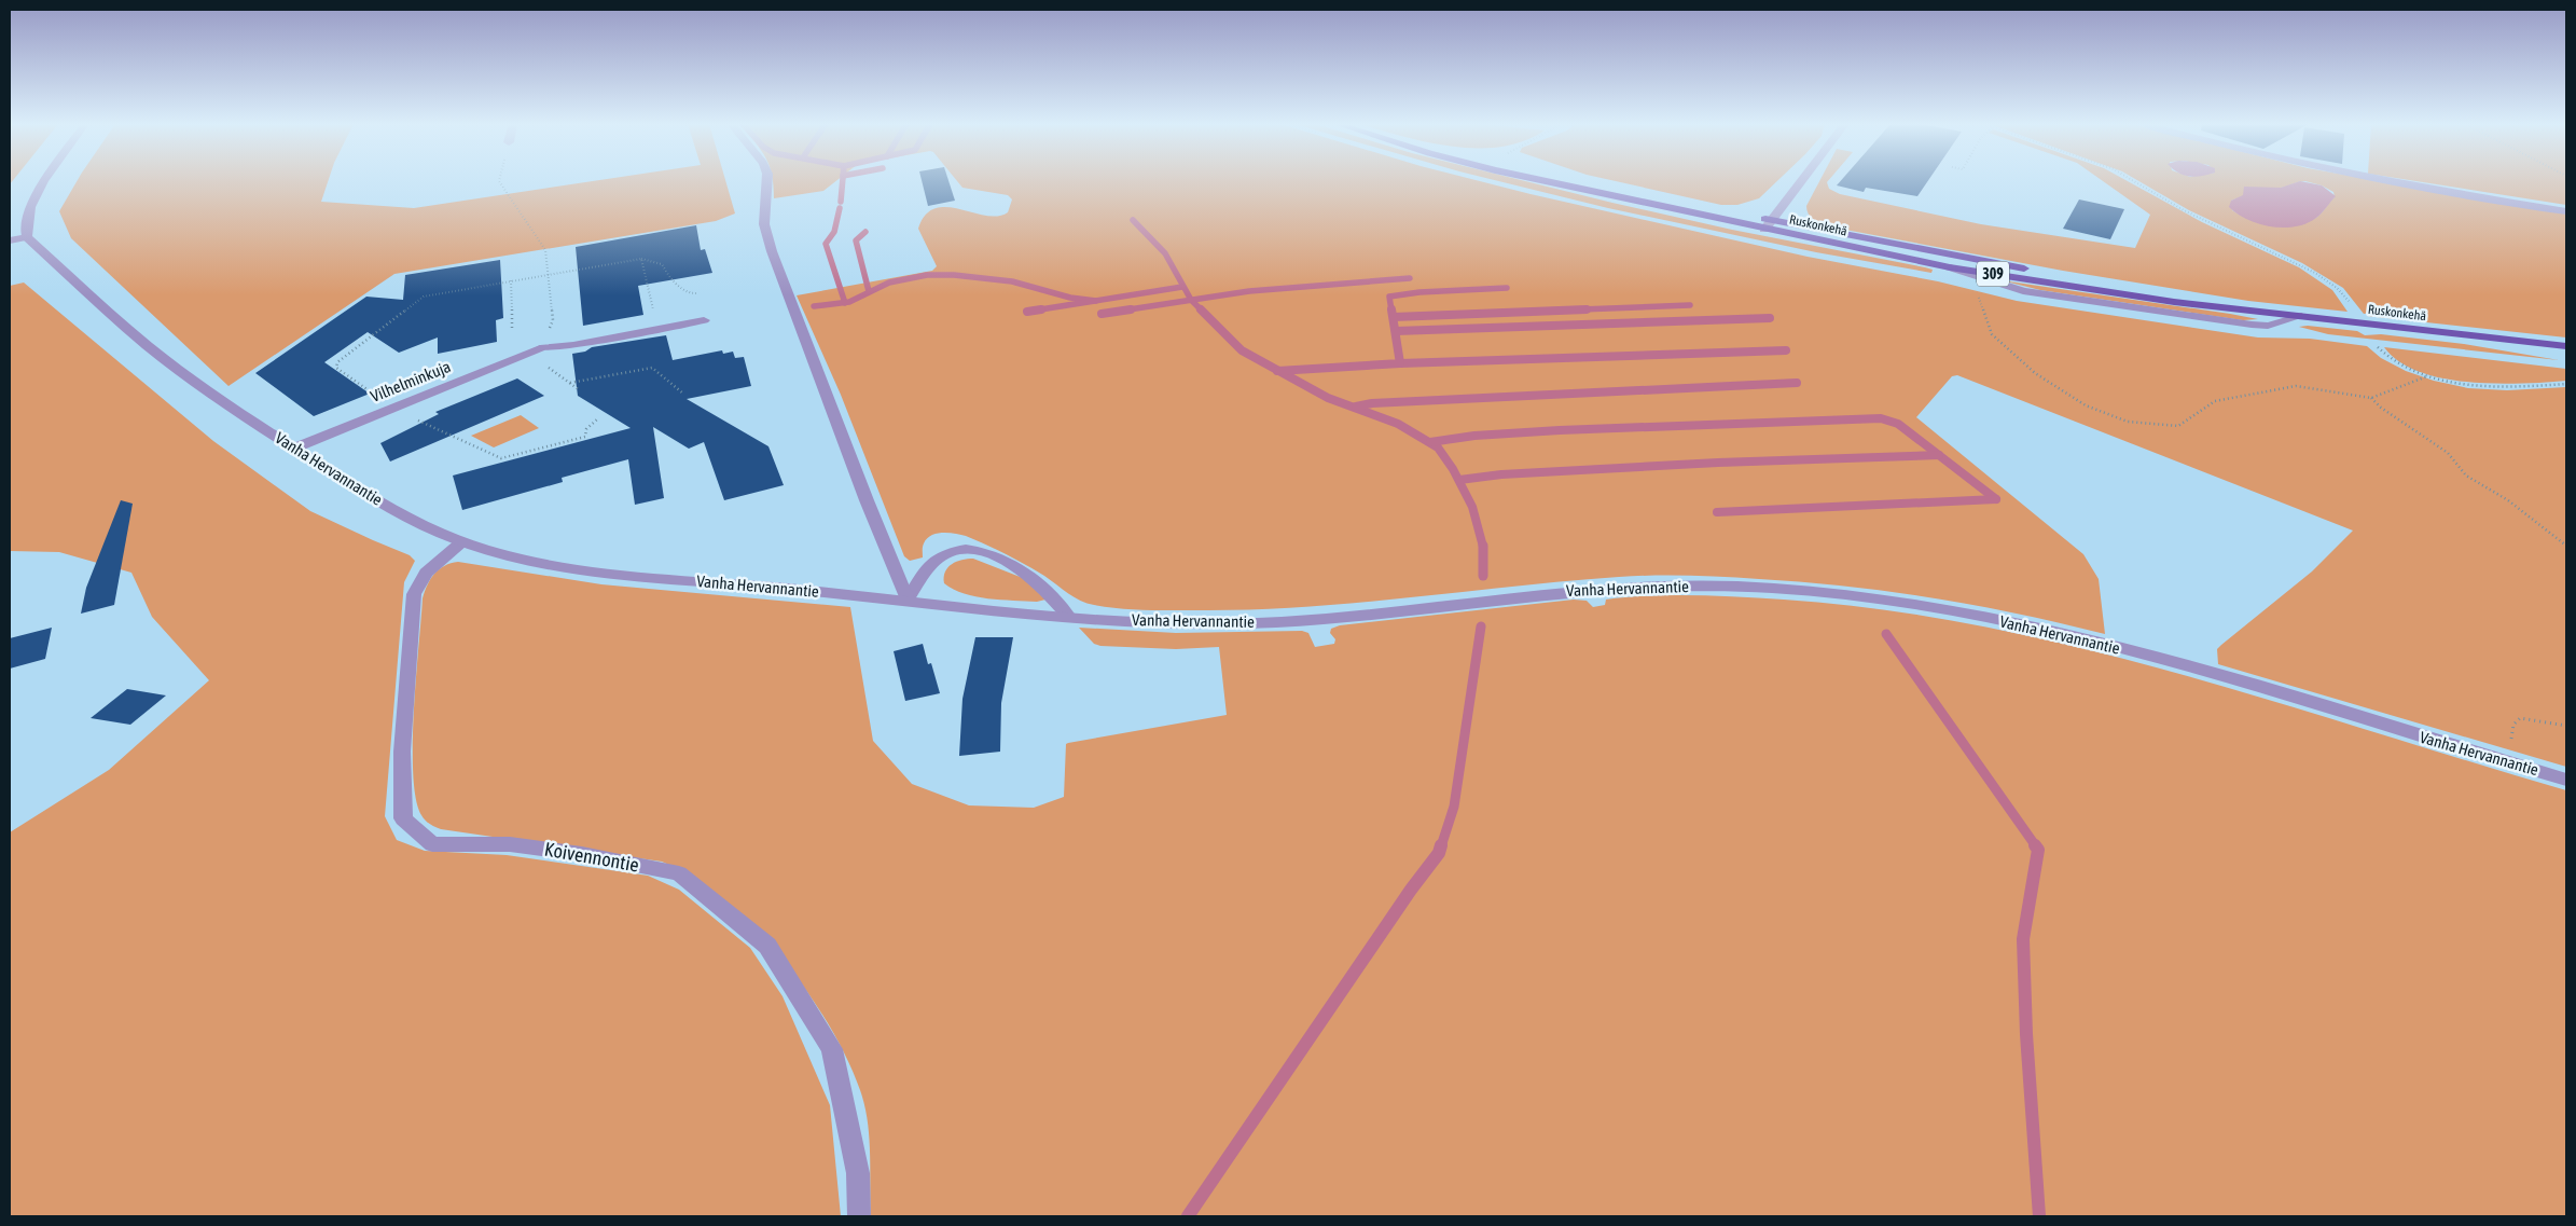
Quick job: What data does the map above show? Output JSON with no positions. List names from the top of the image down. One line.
{"streets":{"main road":["Ruskonkehä","309"],"street":["Vilhelminkuja","Vanha Hervannantie","Koivennontie"]},"crossings":[["Vilhelminkuja","Vanha Hervannantie"],["Vanha Hervannantie","Koivennontie"]]}
